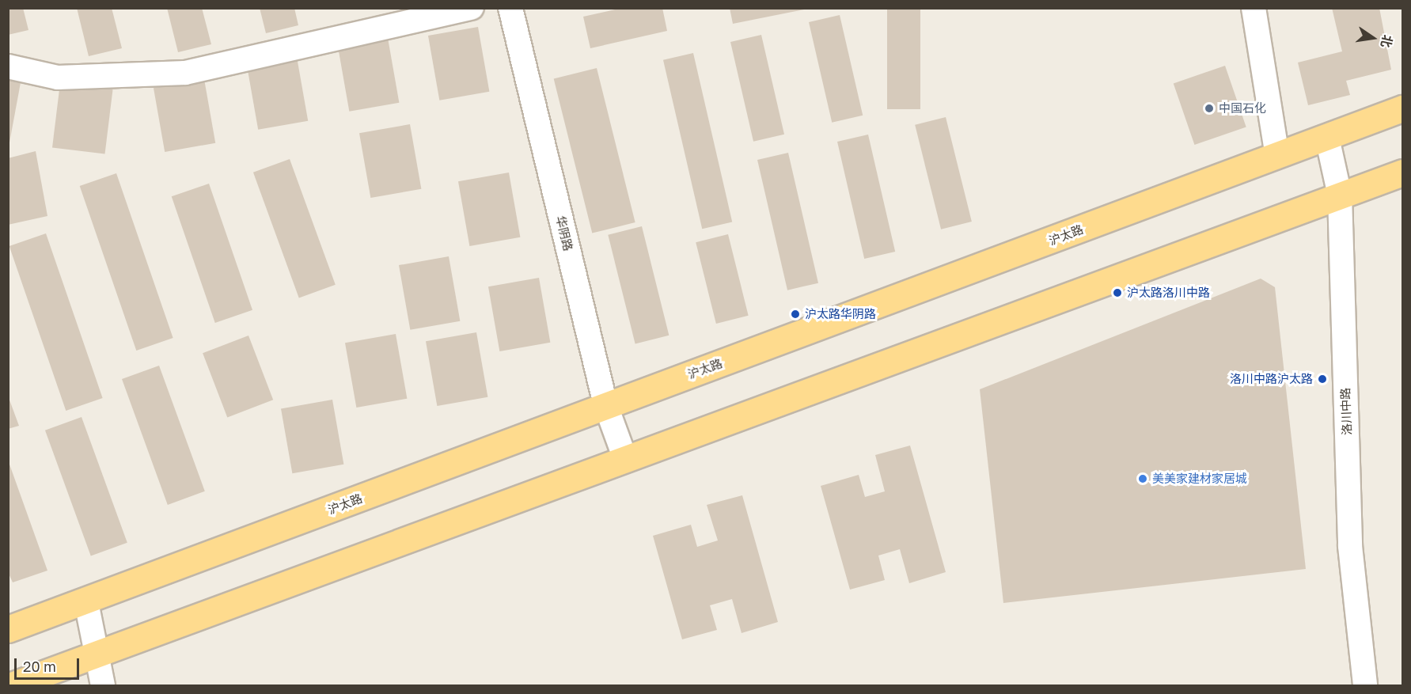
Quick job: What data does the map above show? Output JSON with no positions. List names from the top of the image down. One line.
{"streets":{"main road":["沪太路"],"street":["华阴路","洛川中路"]},"crossings":[["华阴路","沪太路"],["沪太路","洛川中路"]],"places":["中国石化","沪太路洛川中路","沪太路华阴路","洛川中路沪太路","美美家建材家居城"],"scale_bar":"20 m","north":"right"}
